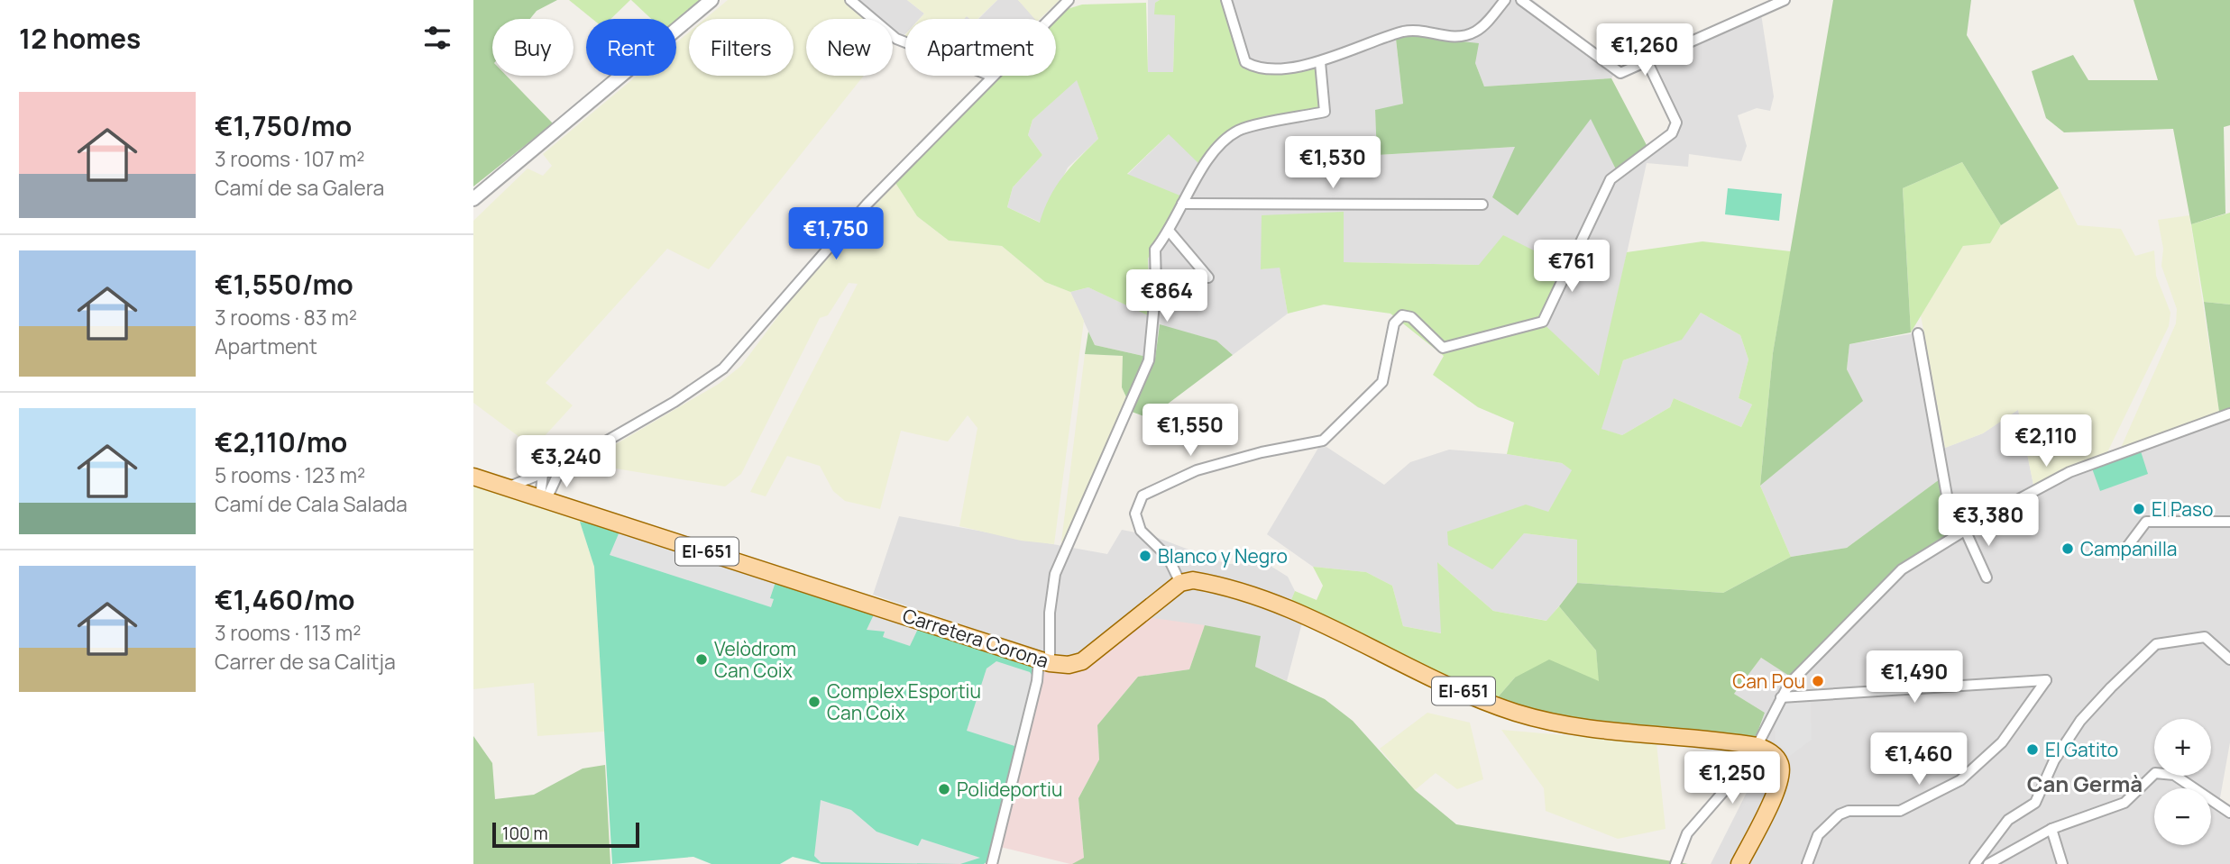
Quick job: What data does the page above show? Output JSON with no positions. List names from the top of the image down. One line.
{"streets":{"main road":["EI-651","Carretera Corona"]},"crossings":[["EI-651","Carretera Corona"]],"districts":["Can Germà"],"places":["El Paso","Campanilla","Blanco y Negro","Velòdrom Can Coix","Can Pou","Complex Esportiu Can Coix","El Gatito","Polideportiu"],"scale_bar":"100 m","page":{"heading":"12 homes","chip":["Buy","Rent","Filters","New","Apartment"],"price":["€1,260","€1,530","€1,750","€761","€864","€1,550","€2,110","€3,240","€3,380","€1,490","€1,460","€1,250"],"list":[{"name":"€1,750/mo","note":"3 rooms · 107 m² · Camí de sa Galera"},{"name":"€1,550/mo","note":"3 rooms · 83 m² · Apartment"},{"name":"€2,110/mo","note":"5 rooms · 123 m² · Camí de Cala Salada"},{"name":"€1,460/mo","note":"3 rooms · 113 m² · Carrer de sa Calitja"}],"map_buttons":["+","−"],"scale":"100 m"}}
